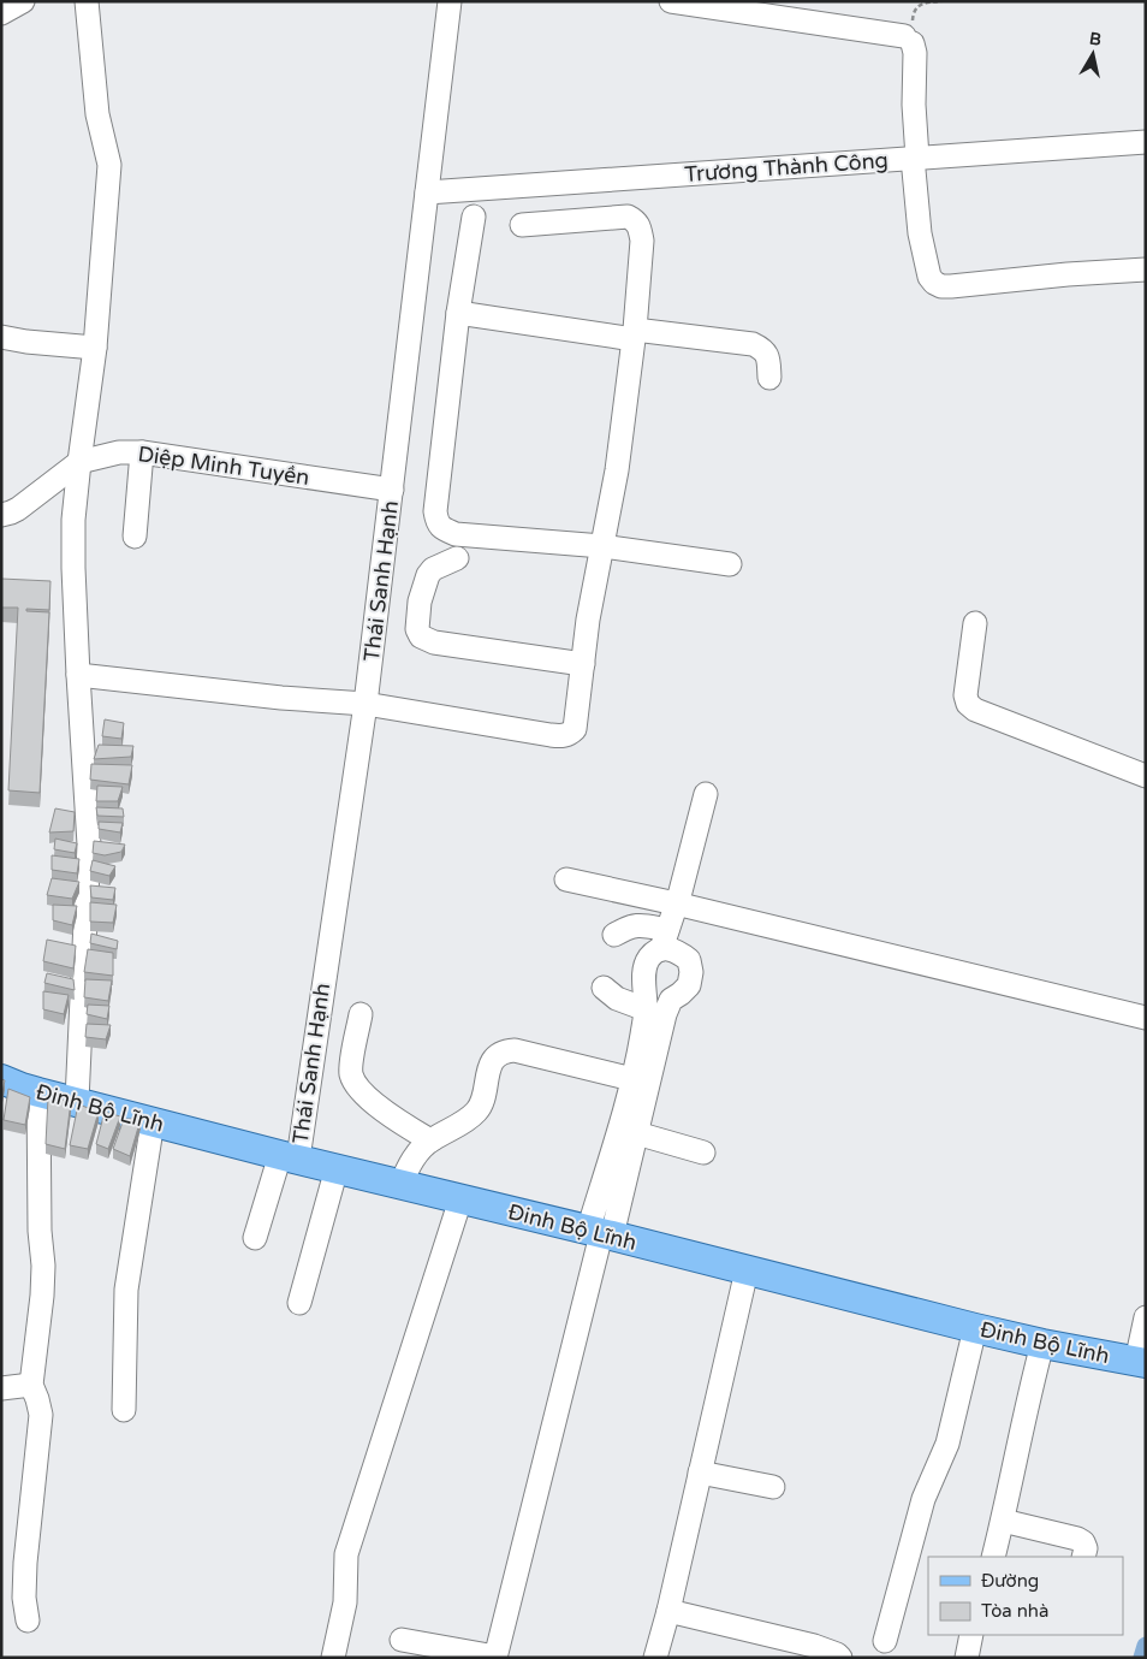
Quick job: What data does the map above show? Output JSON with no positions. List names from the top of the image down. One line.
{"streets":{"main road":["Đinh Bộ Lĩnh"],"street":["Trương Thành Công","Diệp Minh Tuyền","Thái Sanh Hạnh"]},"crossings":[["Trương Thành Công","Thái Sanh Hạnh"],["Diệp Minh Tuyền","Thái Sanh Hạnh"],["Thái Sanh Hạnh","Đinh Bộ Lĩnh"]],"legend":["Đường","Tòa nhà"],"north":"top"}
